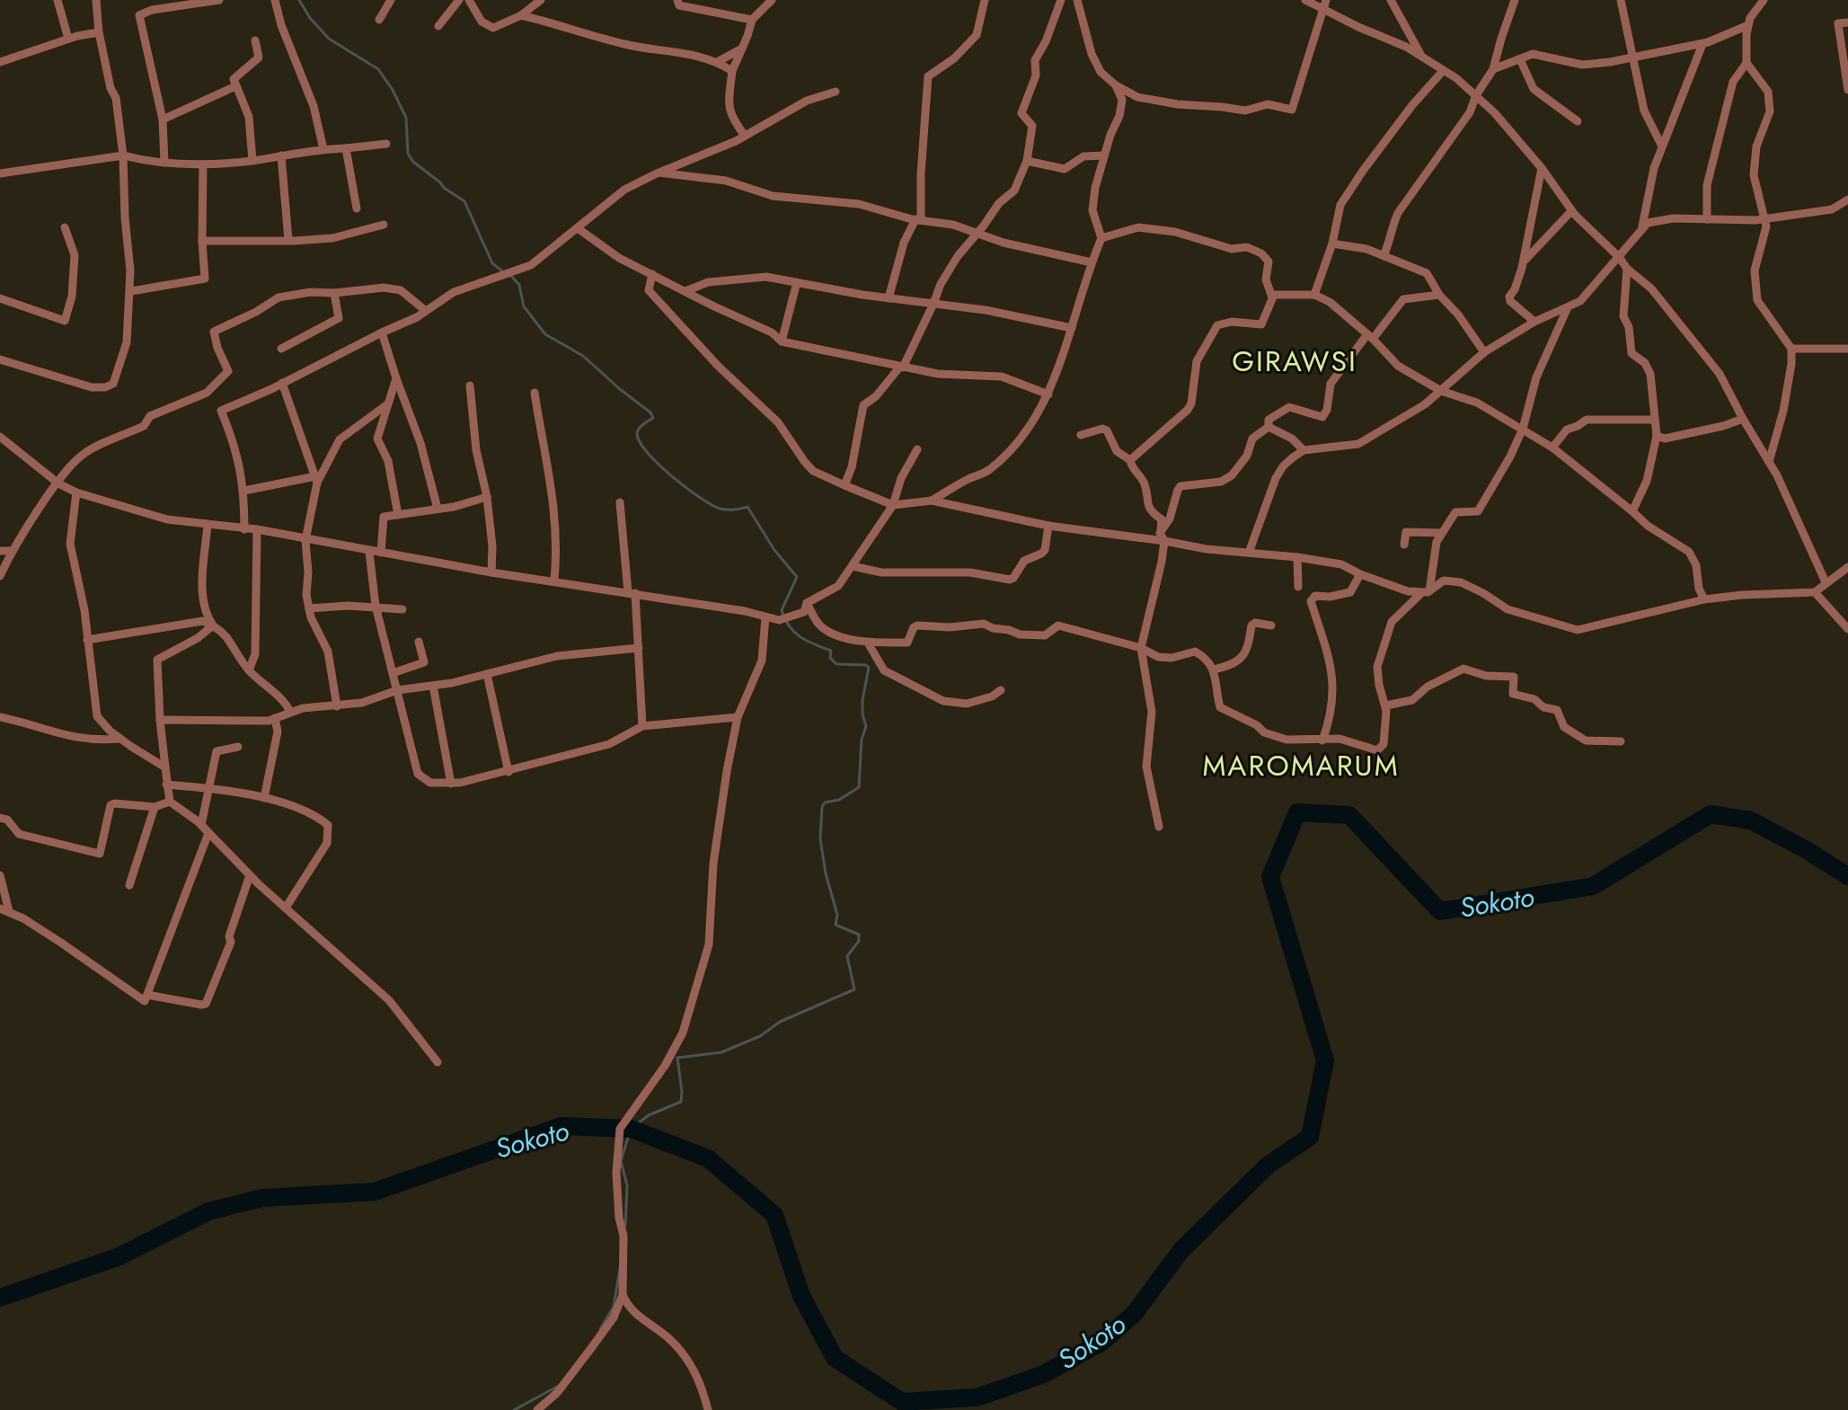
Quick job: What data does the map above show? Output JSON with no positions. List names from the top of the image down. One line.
{"districts":["GIRAWSI","MAROMARUM"],"water":["Sokoto"]}
